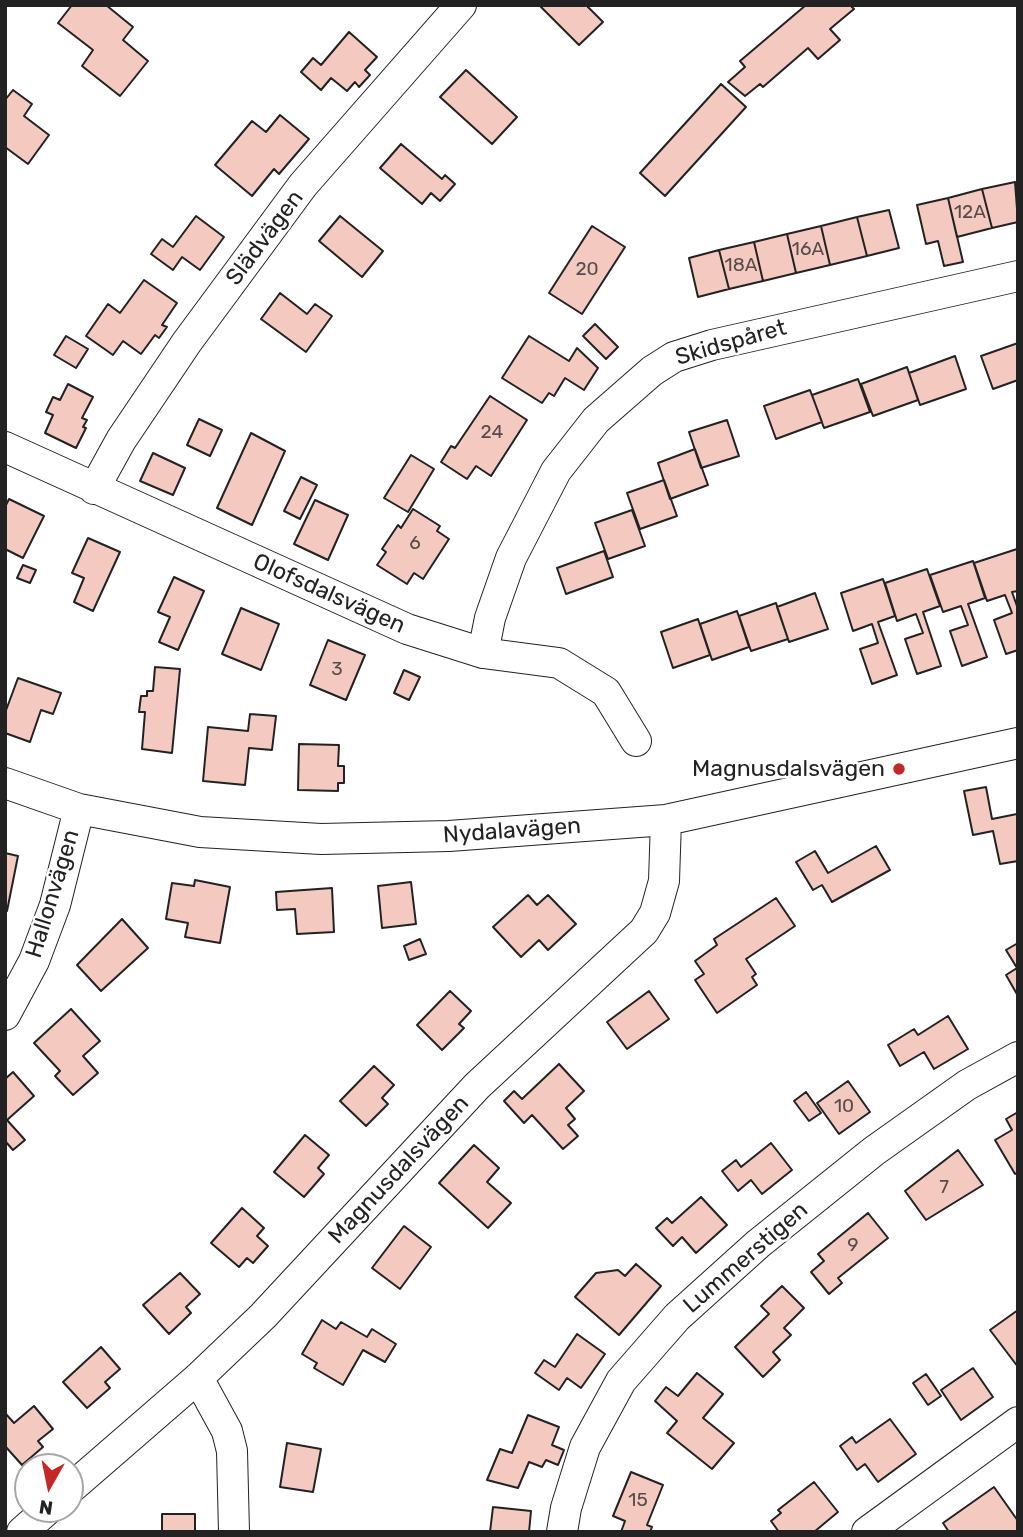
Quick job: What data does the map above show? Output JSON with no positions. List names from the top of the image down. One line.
{"streets":{"street":["Slädvägen","Skidspåret","Olofsdalsvägen","Nydalavägen","Hallonvägen","Magnusdalsvägen","Lummerstigen"]},"crossings":[["Slädvägen","Olofsdalsvägen"],["Skidspåret","Olofsdalsvägen"],["Nydalavägen","Hallonvägen"],["Nydalavägen","Magnusdalsvägen"]],"places":["Magnusdalsvägen"],"house_numbers":["12A","16A","18A","20","24","6","3","10","7","9","15"],"north":"bottom"}
